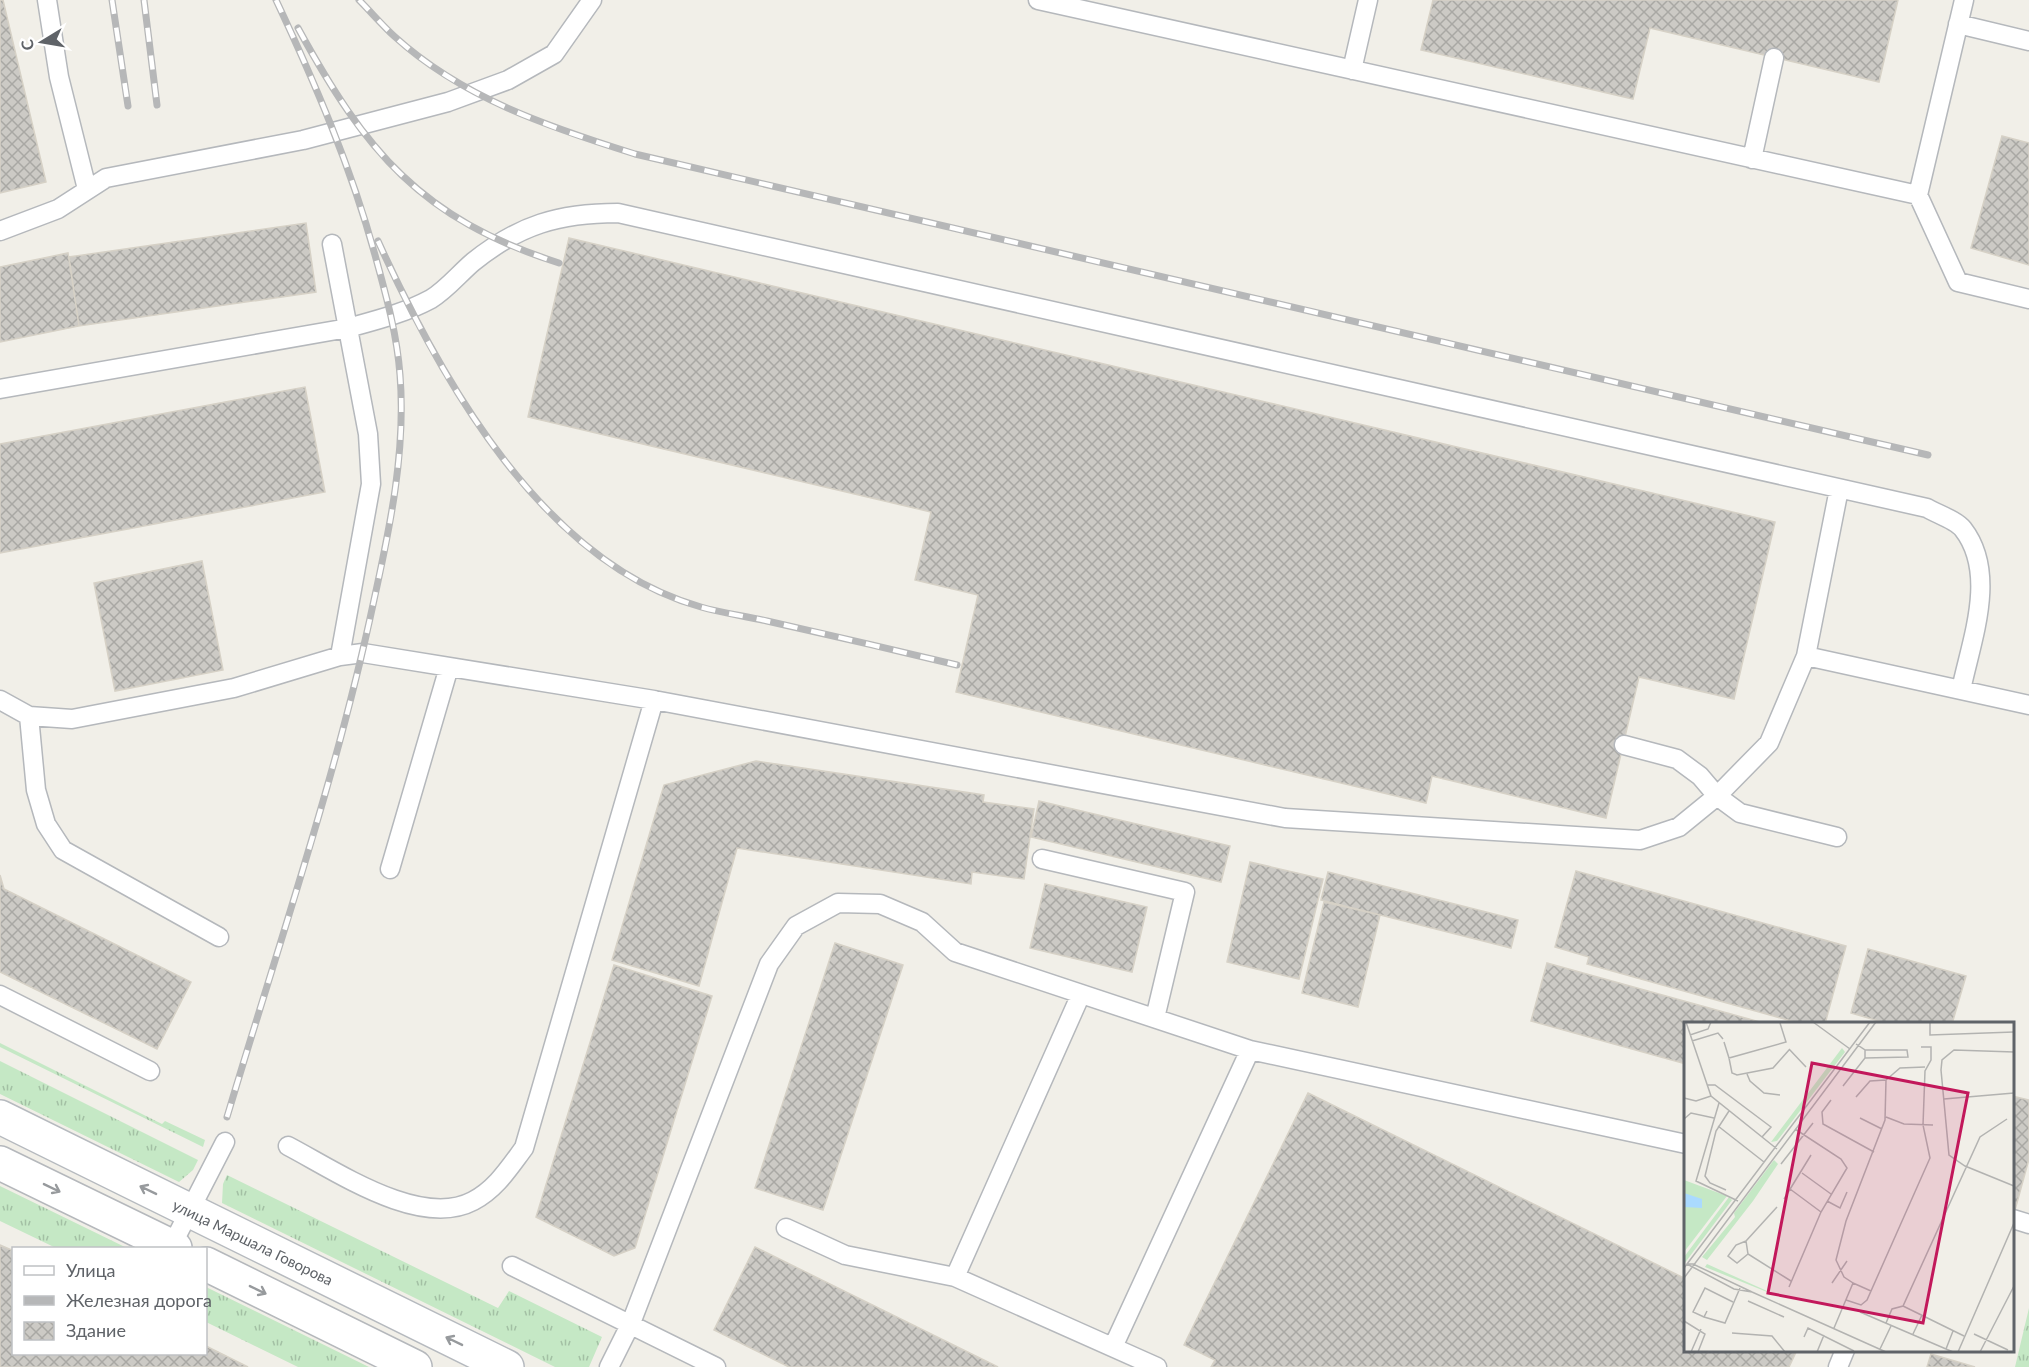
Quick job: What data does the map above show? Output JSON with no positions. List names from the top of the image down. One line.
{"streets":{"main road":["улица Маршала Говорова"]},"legend":["Улица","Железная дорога","Здание"],"north":"left"}
